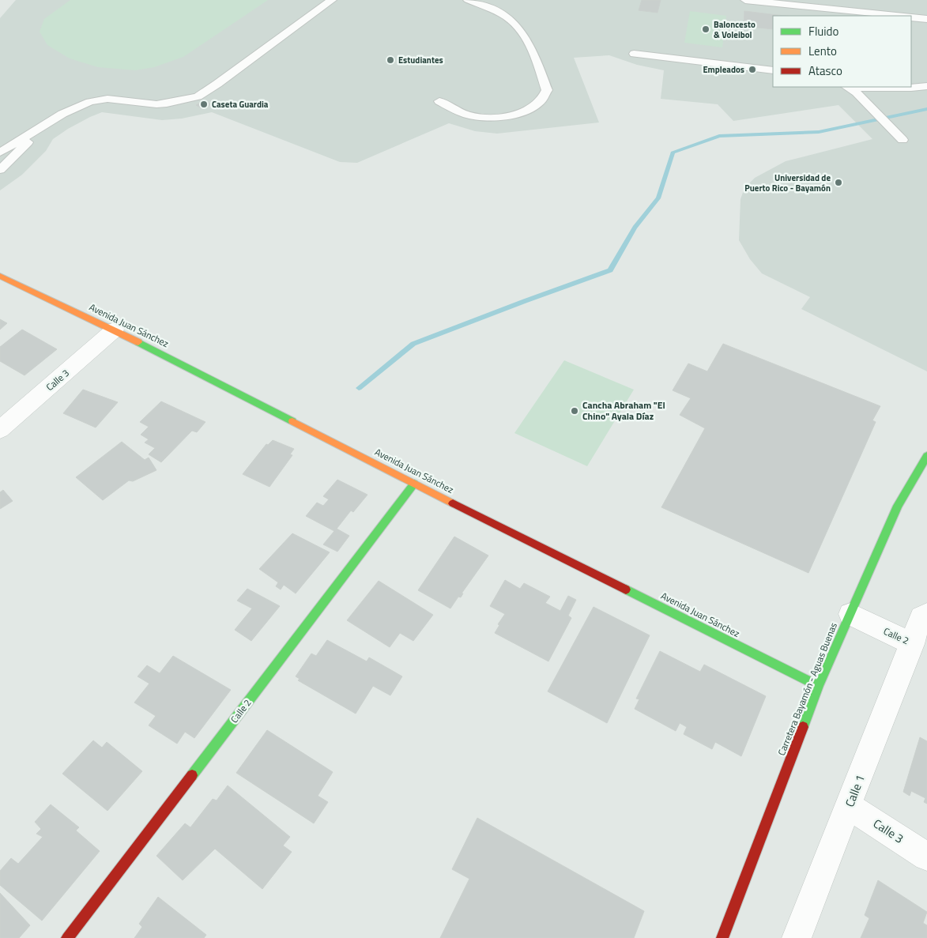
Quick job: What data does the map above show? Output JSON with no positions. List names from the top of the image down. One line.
{"streets":{"street":["Avenida Juan Sánchez","Calle 3","Calle 2","Carretera Bayamón - Aguas Buenas","Calle 1"]},"crossings":[["Avenida Juan Sánchez","Calle 3"],["Avenida Juan Sánchez","Calle 2"],["Avenida Juan Sánchez","Carretera Bayamón - Aguas Buenas"],["Calle 3","Calle 1"],["Calle 2","Carretera Bayamón - Aguas Buenas"],["Calle 2","Calle 1"]],"places":["Baloncesto & Voleibol","Estudiantes","Empleados","Caseta Guardia","Universidad de Puerto Rico - Bayamón","Cancha Abraham \"El Chino\" Ayala Díaz"],"legend":["Fluido","Lento","Atasco"]}
